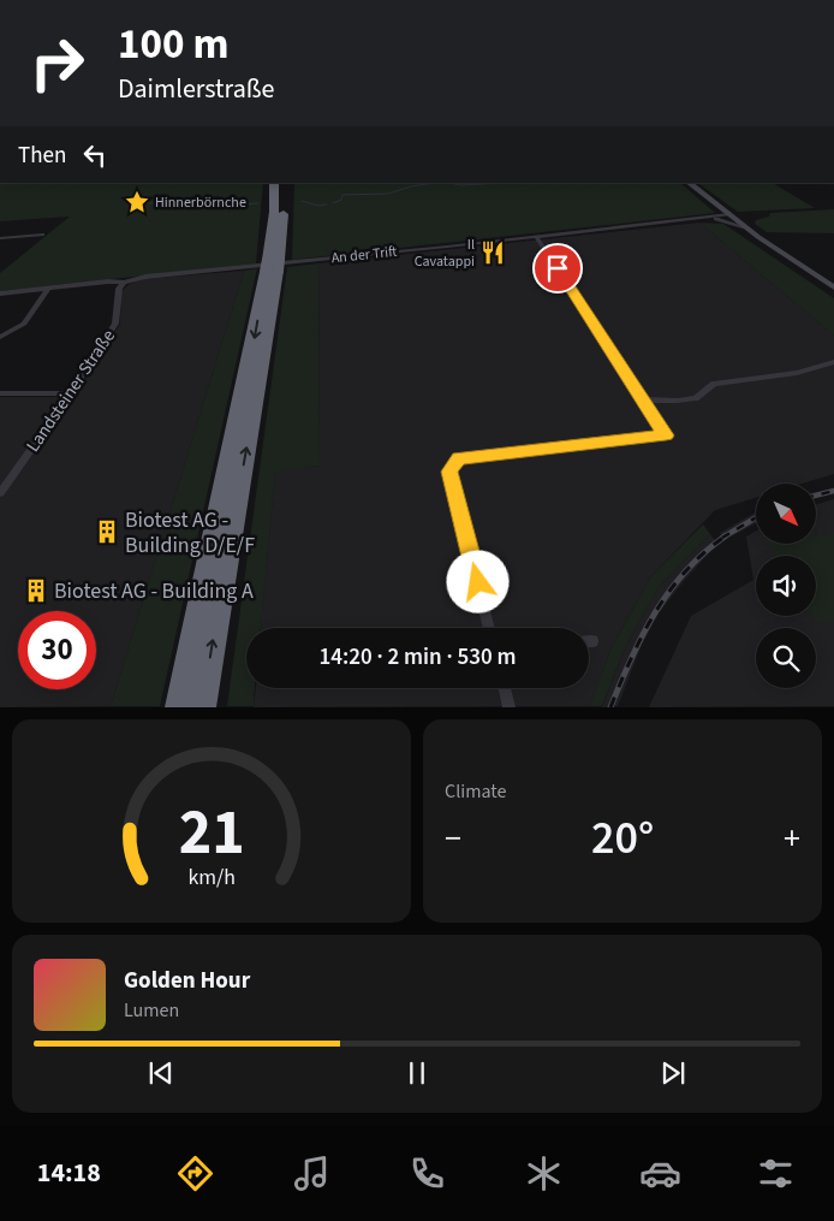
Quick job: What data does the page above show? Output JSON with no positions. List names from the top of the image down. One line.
{"streets":{"street":["An der Trift","Landsteiner Straße"]},"crossings":[["An der Trift","Landsteiner Straße"]],"places":{"place":["Hinnerbörnche"],"restaurant":["Il Cavatappi"],"building":["Biotest AG - Building D/E/F","Biotest AG - Building A"]},"north":"bottom right","page":{"turn":["100 m","Daimlerstraße"],"then":"Then","limit":"30","trip":"14:20 · 2 min · 530 m","tile":"Climate","heat":["−","20°","+"],"song":["Golden Hour","Lumen"],"tabs":"14:18","gauge":["21","km/h"]}}
